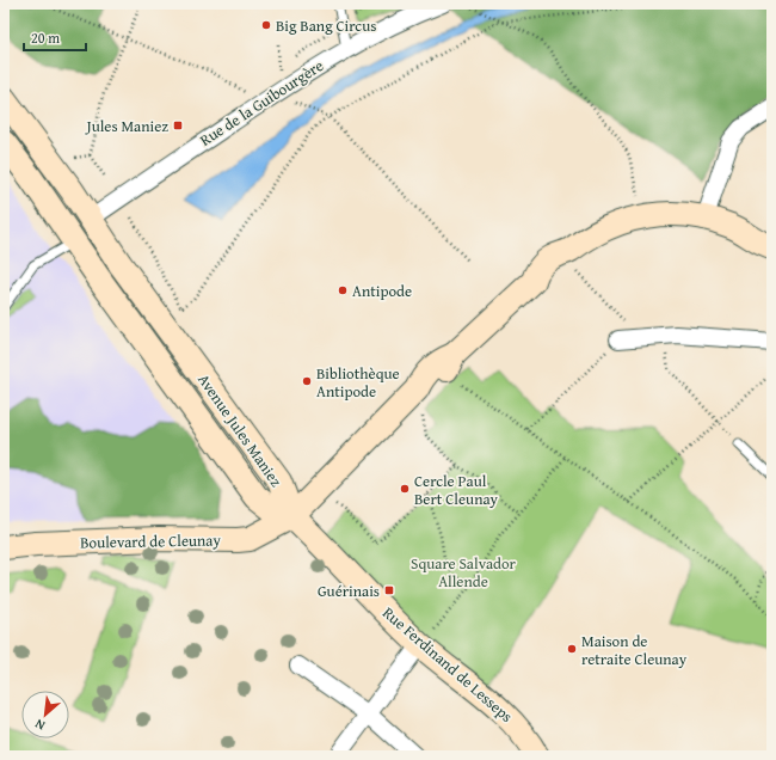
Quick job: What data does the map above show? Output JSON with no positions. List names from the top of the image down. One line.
{"streets":{"main road":["Avenue Jules Maniez","Boulevard de Cleunay","Rue Ferdinand de Lesseps"],"street":["Rue de la Guibourgère"]},"crossings":[["Rue de la Guibourgère","Avenue Jules Maniez"],["Avenue Jules Maniez","Boulevard de Cleunay"],["Avenue Jules Maniez","Rue Ferdinand de Lesseps"],["Boulevard de Cleunay","Rue Ferdinand de Lesseps"]],"parks":["Square Salvador Allende"],"places":{"other":["Big Bang Circus","Antipode","Bibliothèque Antipode","Cercle Paul Bert Cleunay","Maison de retraite Cleunay"],"transit":["Jules Maniez","Guérinais"]},"scale_bar":"20 m","north":"bottom left"}
